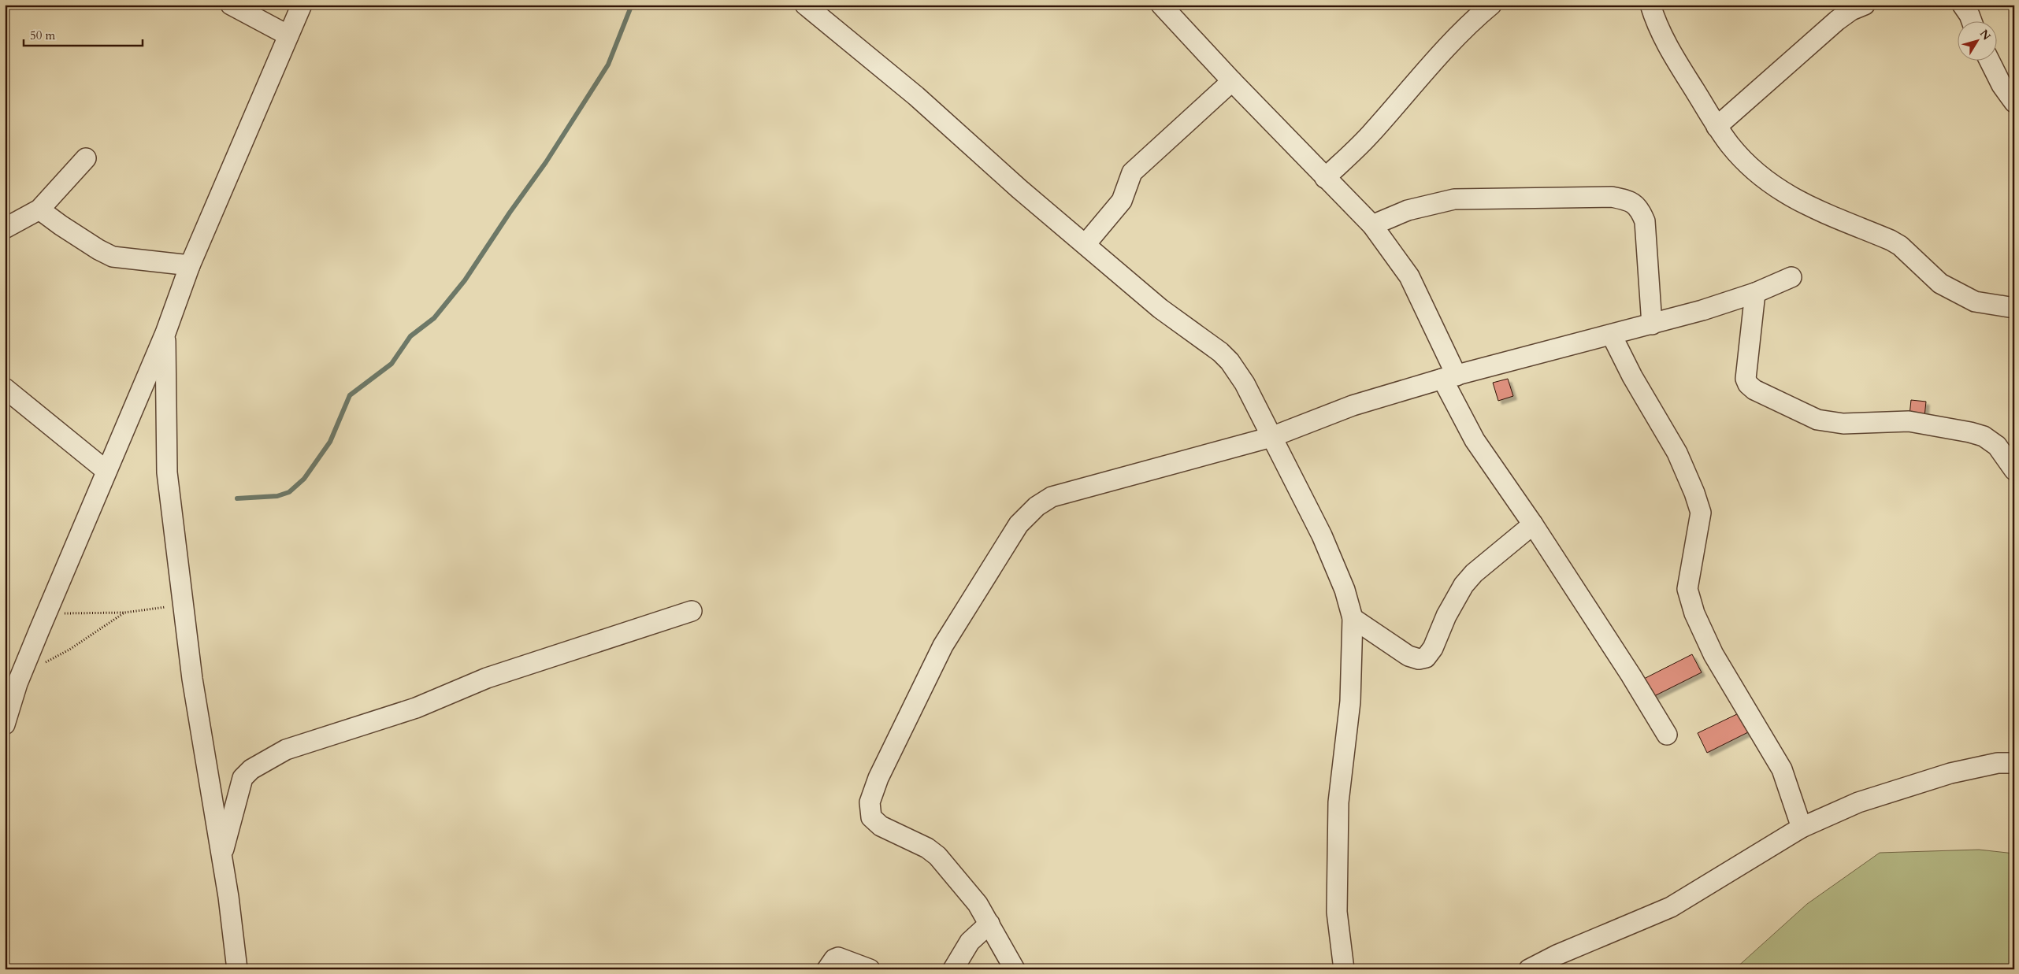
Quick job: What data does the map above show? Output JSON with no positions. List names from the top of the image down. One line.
{"scale_bar":"50 m","north":"top right"}
